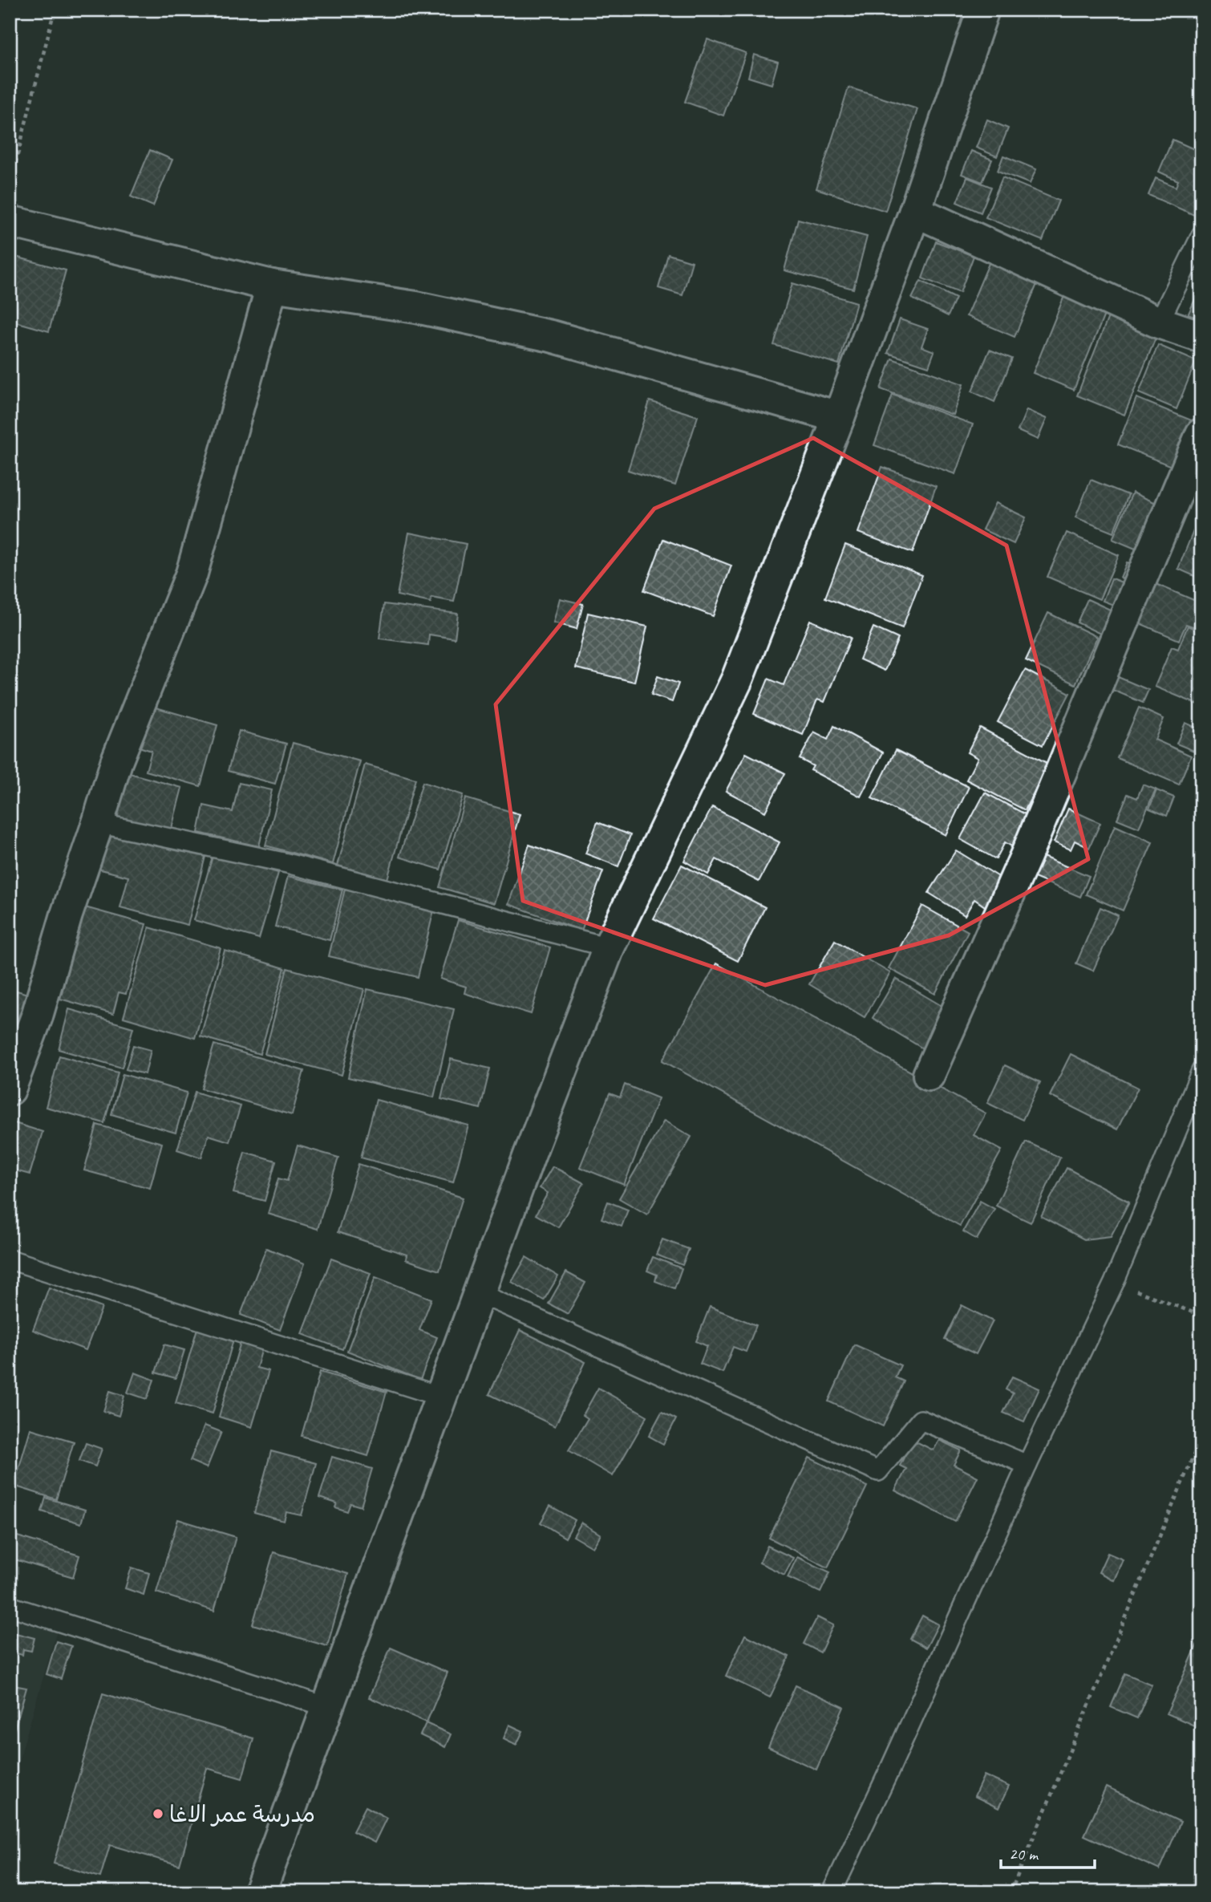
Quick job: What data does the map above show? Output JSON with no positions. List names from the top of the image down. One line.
{"places":["مدرسة عمر الاغا"],"scale_bar":"20 m"}
